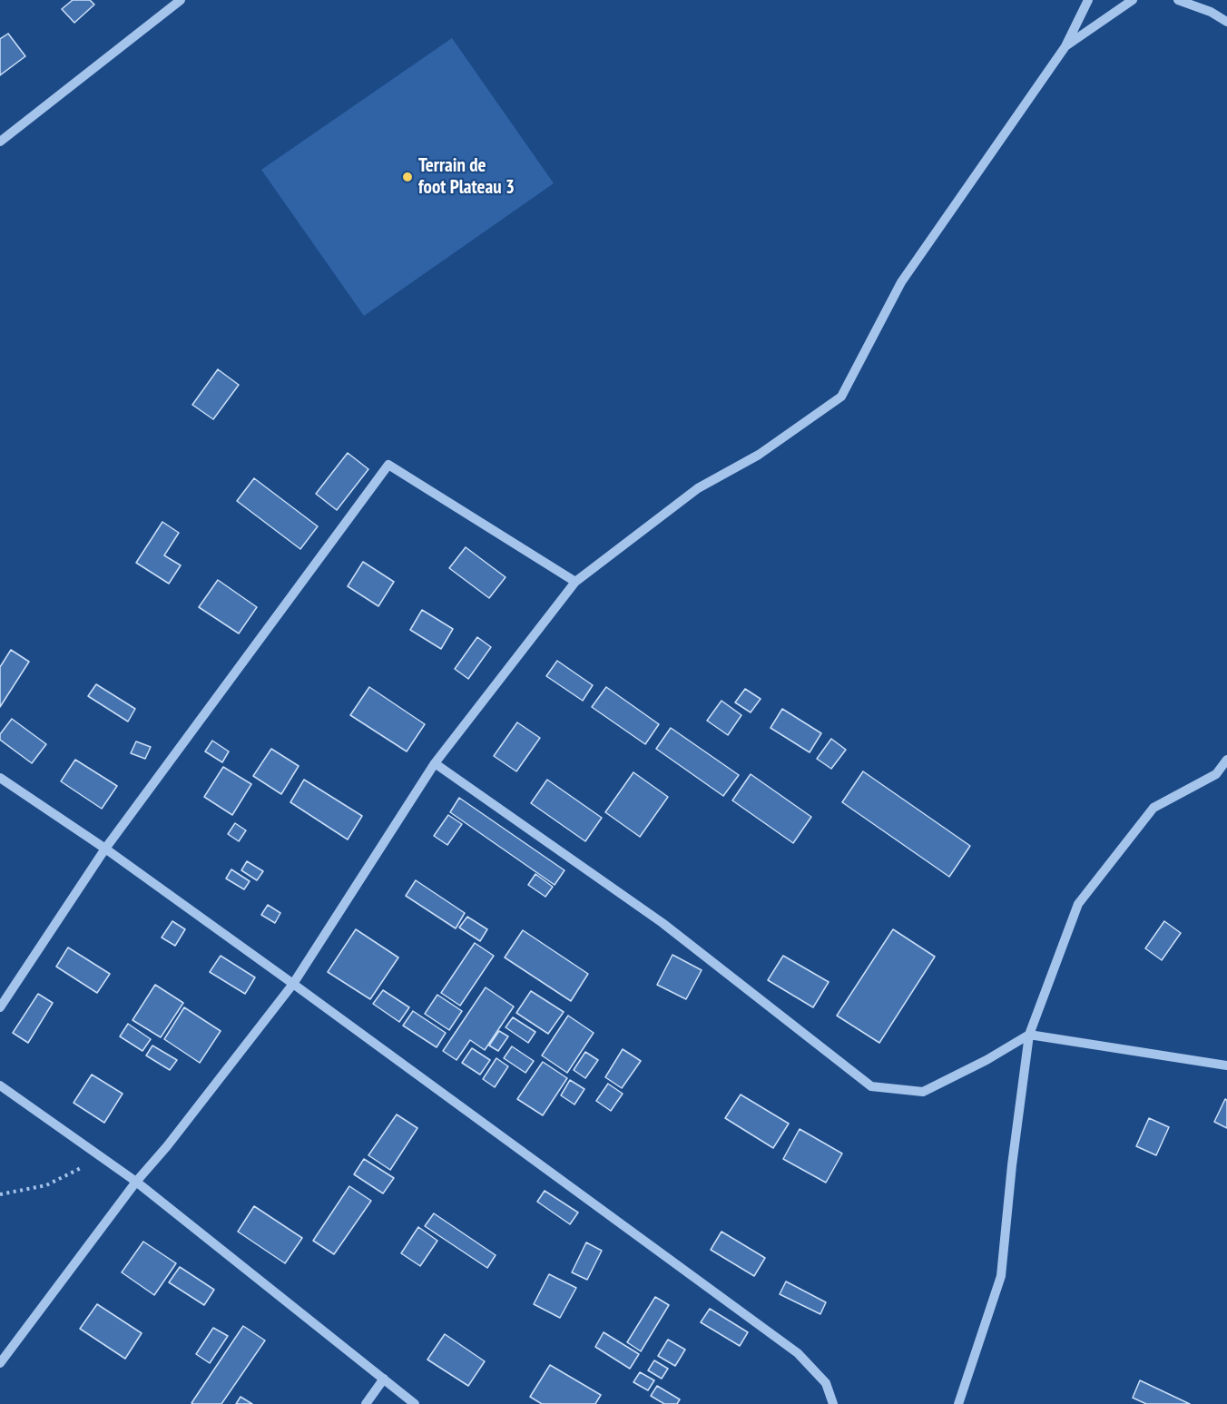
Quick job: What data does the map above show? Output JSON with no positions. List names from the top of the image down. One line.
{"places":["Terrain de foot Plateau 3"]}
